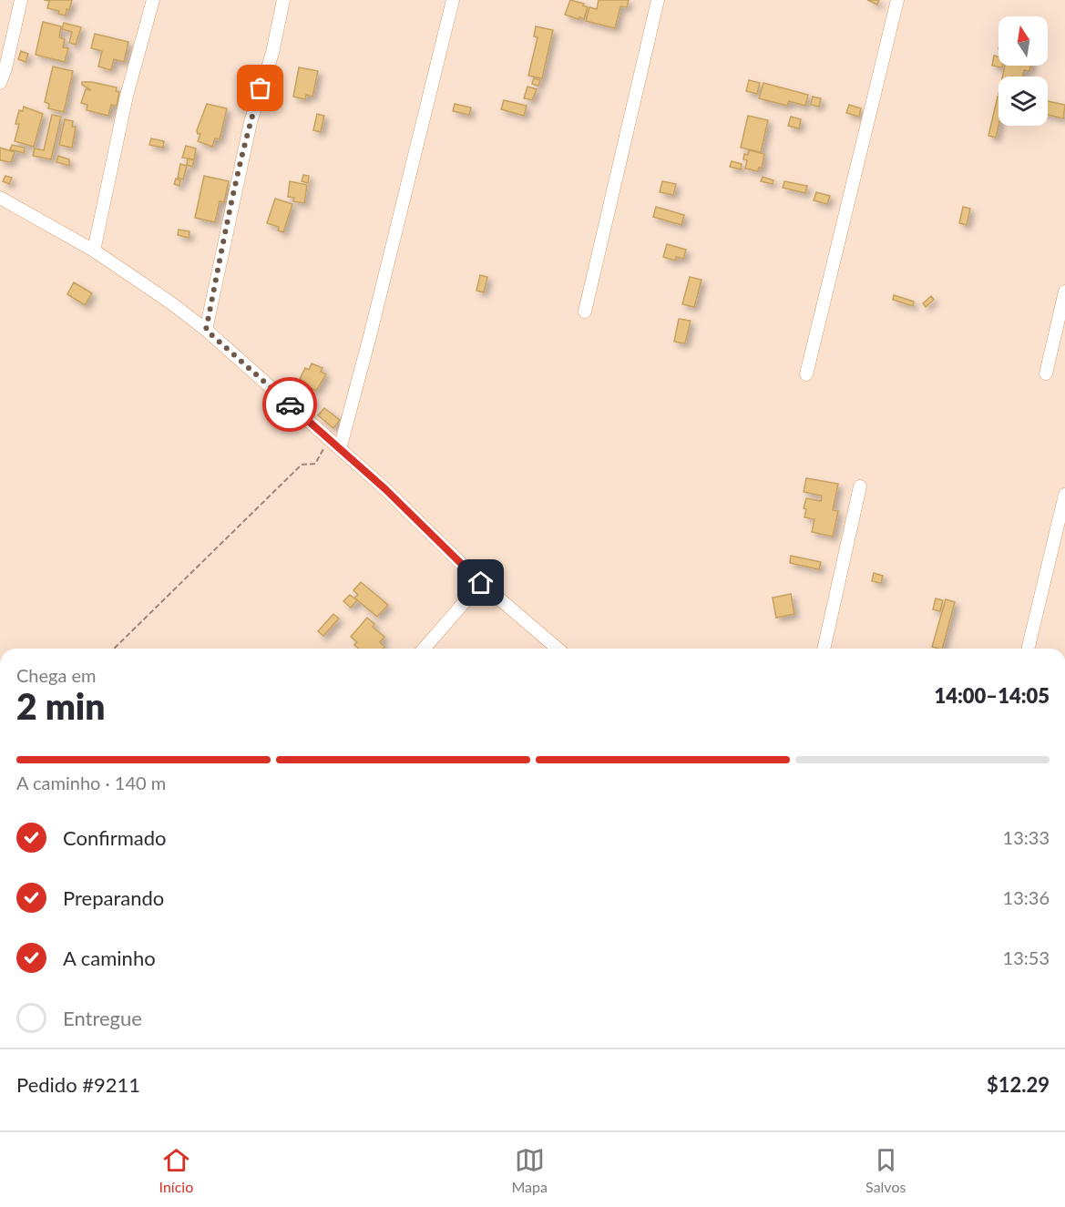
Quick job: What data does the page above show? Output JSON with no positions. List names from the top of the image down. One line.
{"north":"top","page":{"heading":["2 min","Chega em","14:00–14:05"],"panel":["Pedido #9211","$12.29"],"bar":"A caminho · 140 m","list":[["Confirmado","13:33"],["Preparando","13:36"],["A caminho","13:53"],"Entregue"],"tabs":["Início","Mapa","Salvos"]}}
